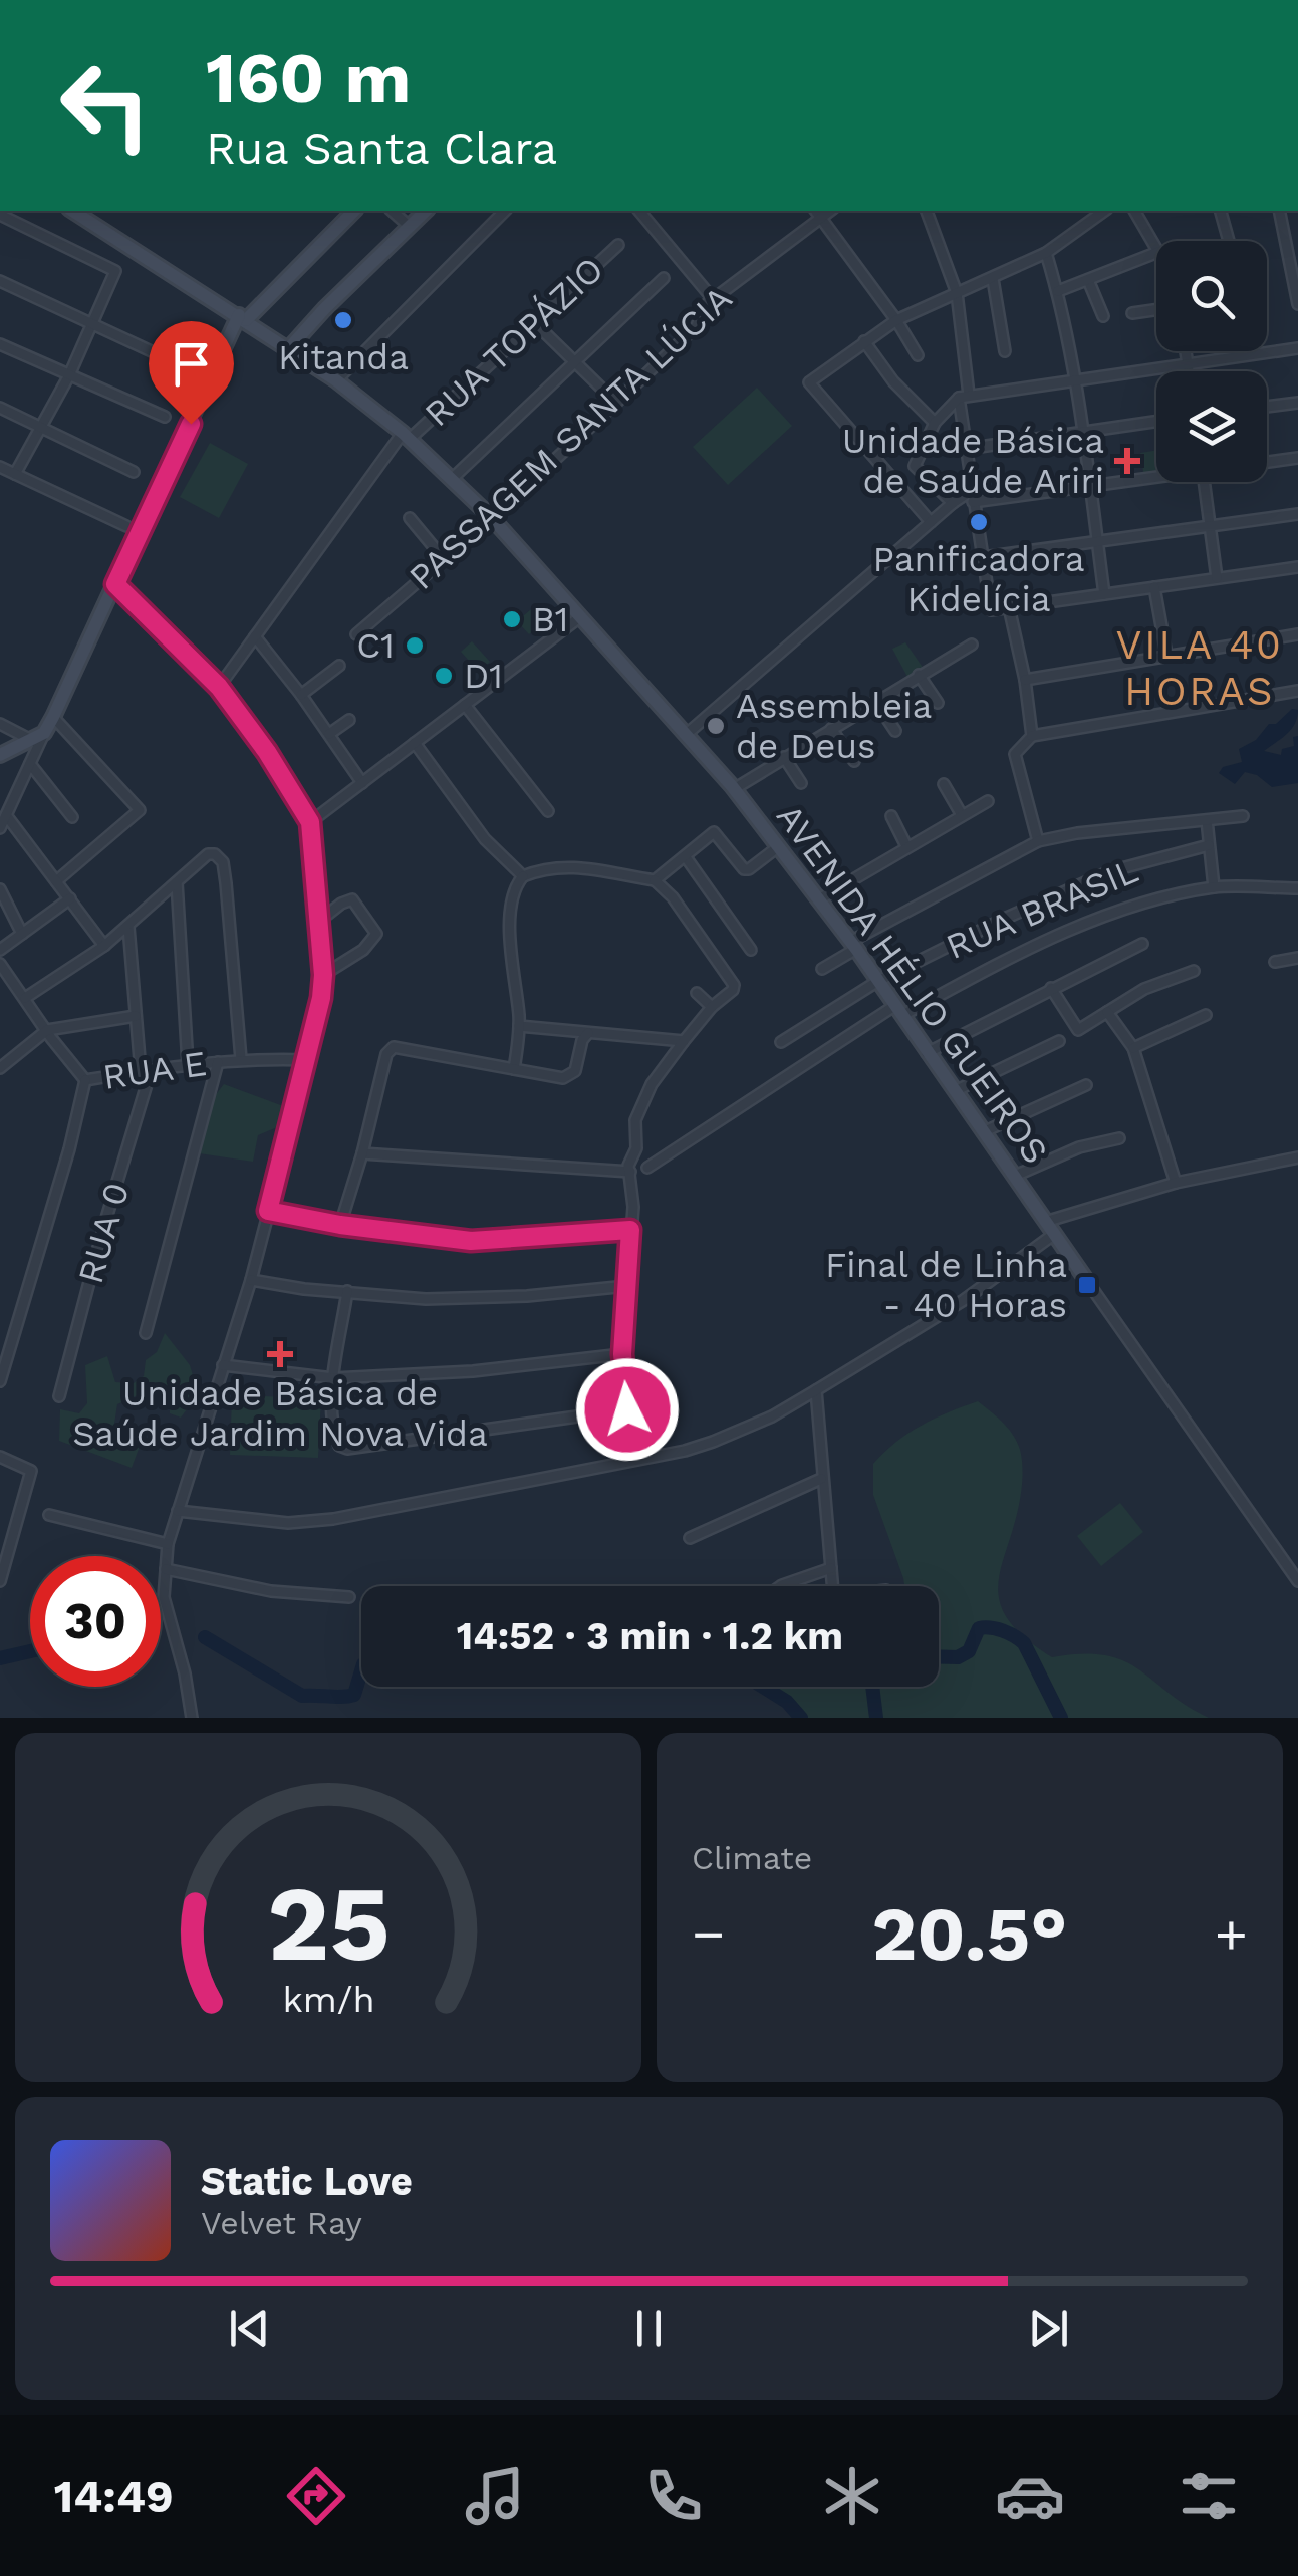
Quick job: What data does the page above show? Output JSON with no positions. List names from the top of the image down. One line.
{"streets":{"main road":["AVENIDA HÉLIO GUEIROS"],"street":["RUA TOPÁZIO","PASSAGEM SANTA LÚCIA","RUA BRASIL","RUA E","RUA 0"]},"crossings":[["RUA TOPÁZIO","AVENIDA HÉLIO GUEIROS"],["PASSAGEM SANTA LÚCIA","AVENIDA HÉLIO GUEIROS"],["RUA BRASIL","AVENIDA HÉLIO GUEIROS"],["RUA E","RUA 0"]],"districts":["VILA 40 HORAS"],"places":{"other":["Kitanda","Panificadora Kidelícia","B1","C1","D1","Assembleia de Deus"],"health":["Unidade Básica de Saúde Ariri","Unidade Básica de Saúde Jardim Nova Vida"],"transit":["Final de Linha - 40 Horas"]},"page":{"turn":["160 m","Rua Santa Clara"],"limit":"30","trip":"14:52 · 3 min · 1.2 km","tile":"Climate","heat":["−","20.5°","+"],"song":["Static Love","Velvet Ray"],"tabs":"14:49","gauge":["25","km/h"]}}
